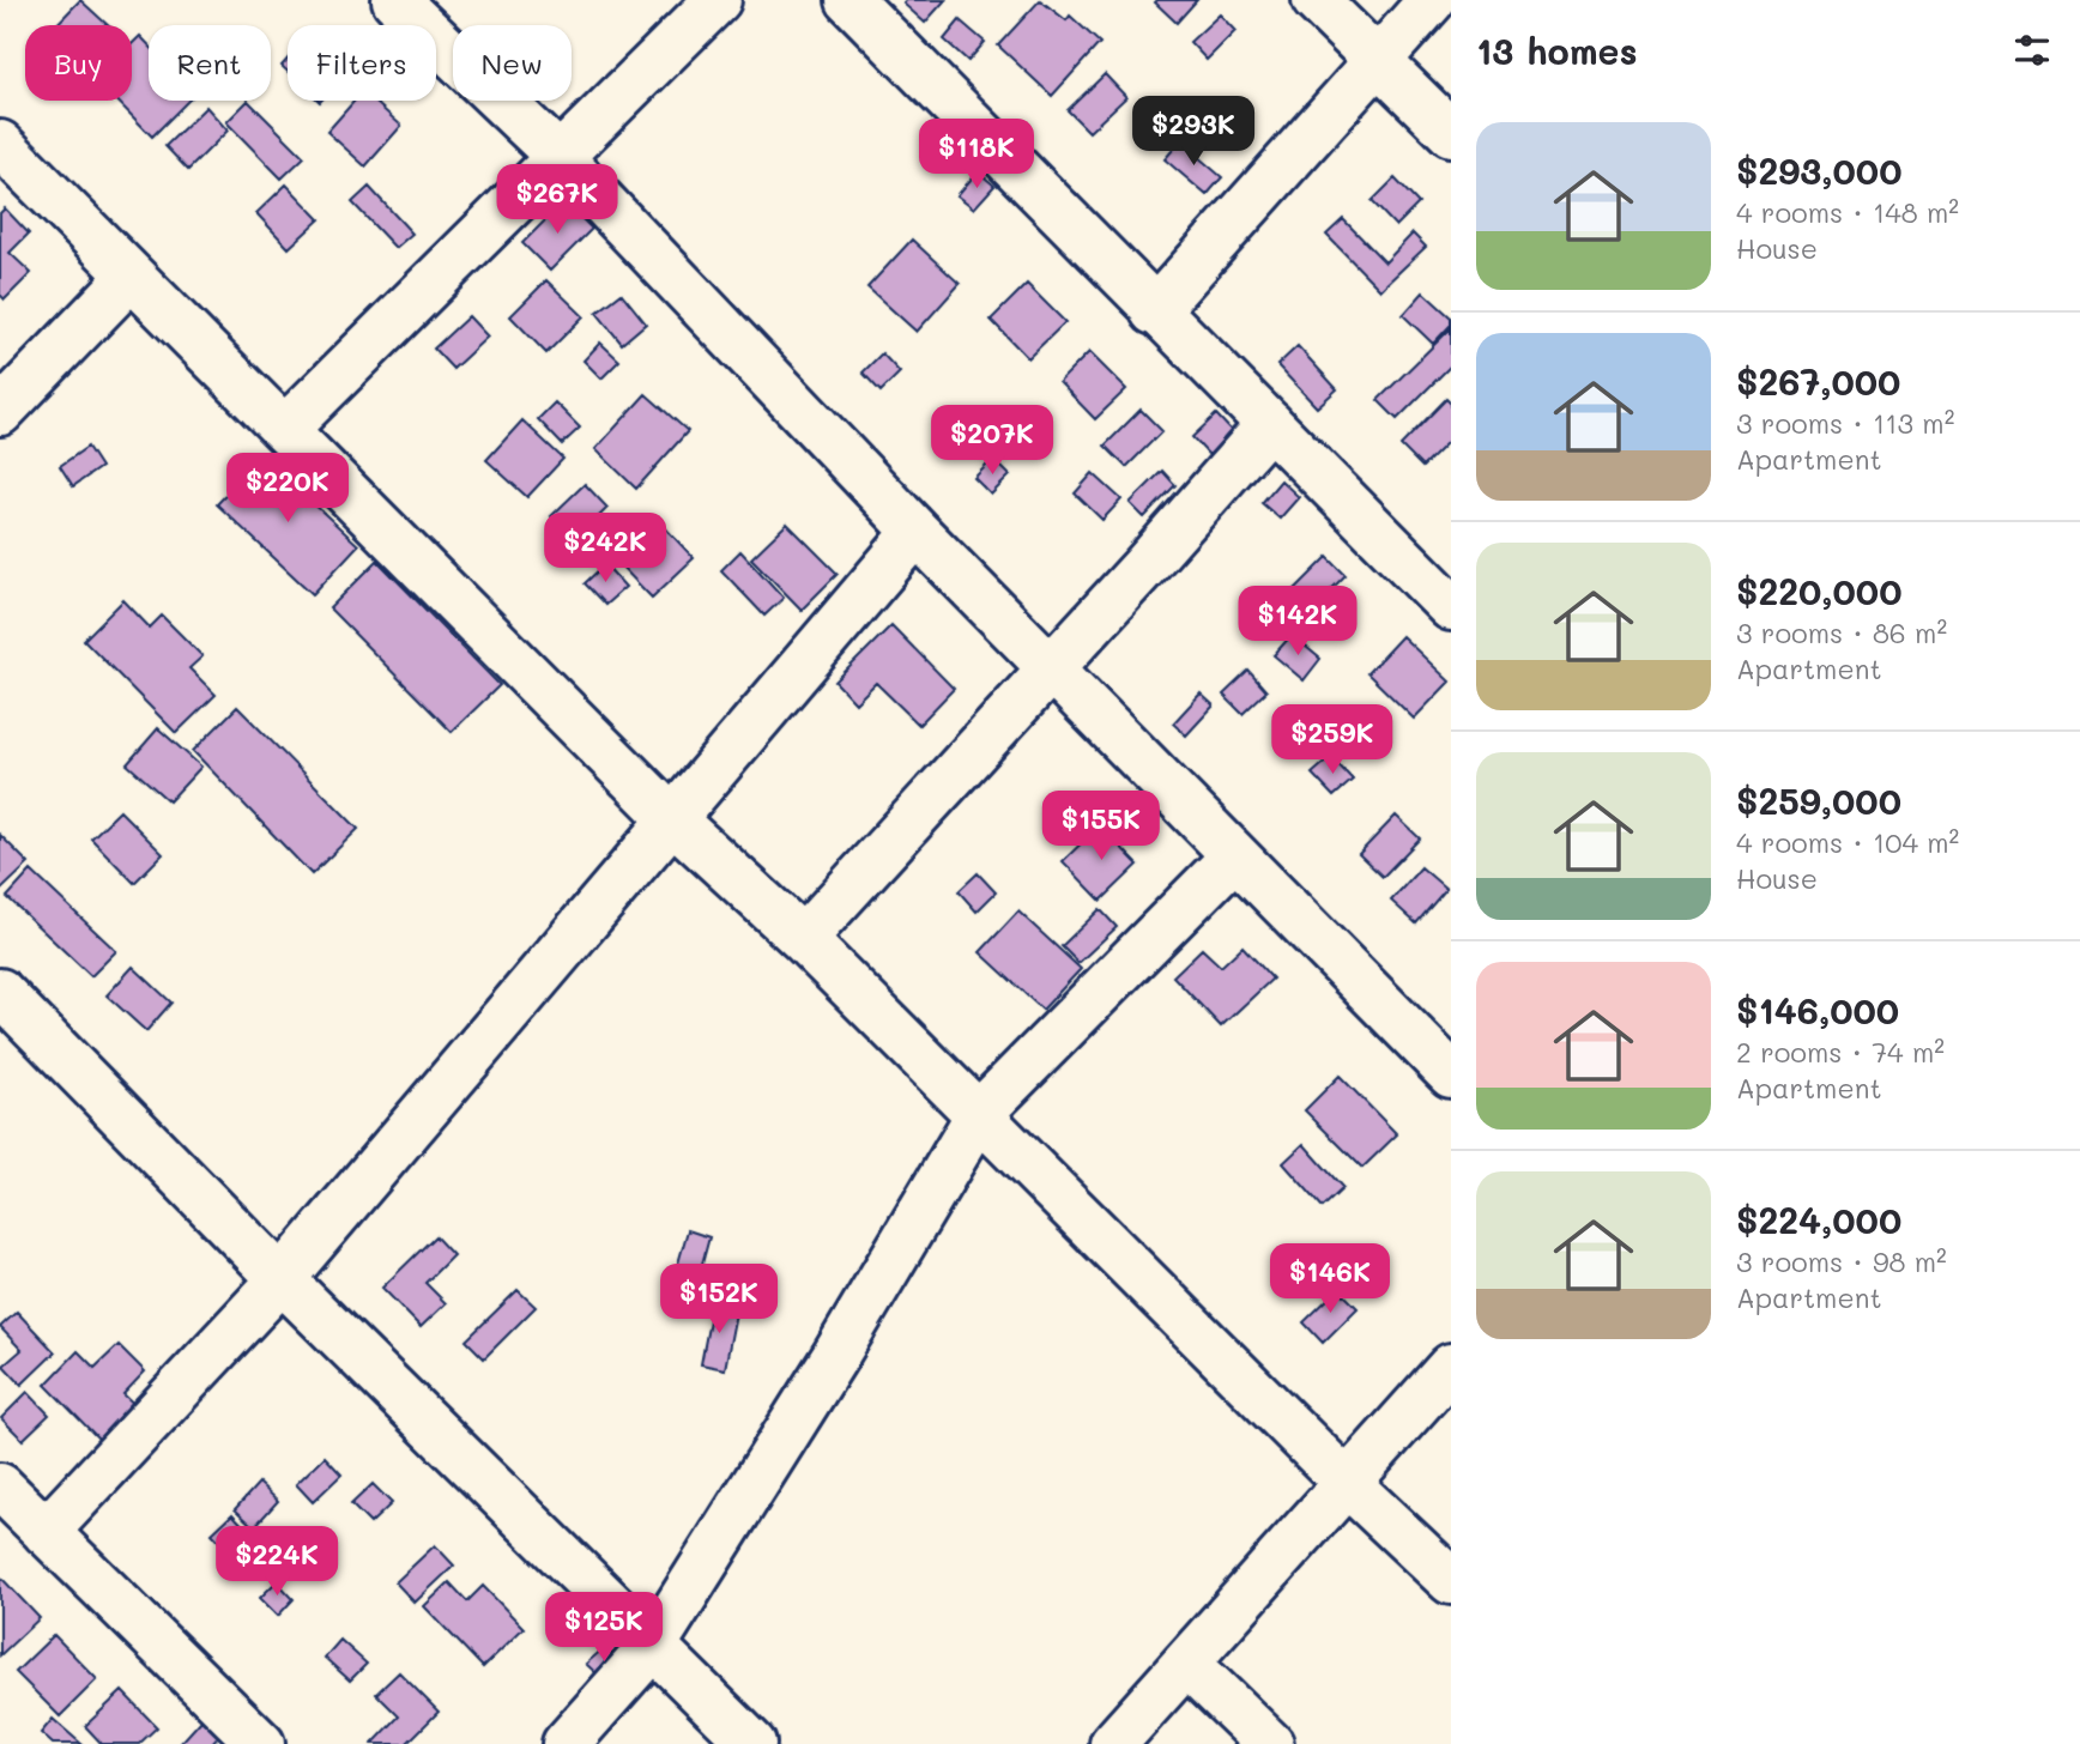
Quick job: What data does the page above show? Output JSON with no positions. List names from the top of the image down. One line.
{"page":{"heading":"13 homes","chip":["Buy","Rent","Filters","New"],"price":["$293K","$118K","$267K","$207K","$220K","$242K","$142K","$259K","$155K","$146K","$152K","$224K","$125K"],"list":[{"name":"$293,000","note":"4 rooms · 148 m² · House"},{"name":"$267,000","note":"3 rooms · 113 m² · Apartment"},{"name":"$220,000","note":"3 rooms · 86 m² · Apartment"},{"name":"$259,000","note":"4 rooms · 104 m² · House"},{"name":"$146,000","note":"2 rooms · 74 m² · Apartment"},{"name":"$224,000","note":"3 rooms · 98 m² · Apartment"}]}}
